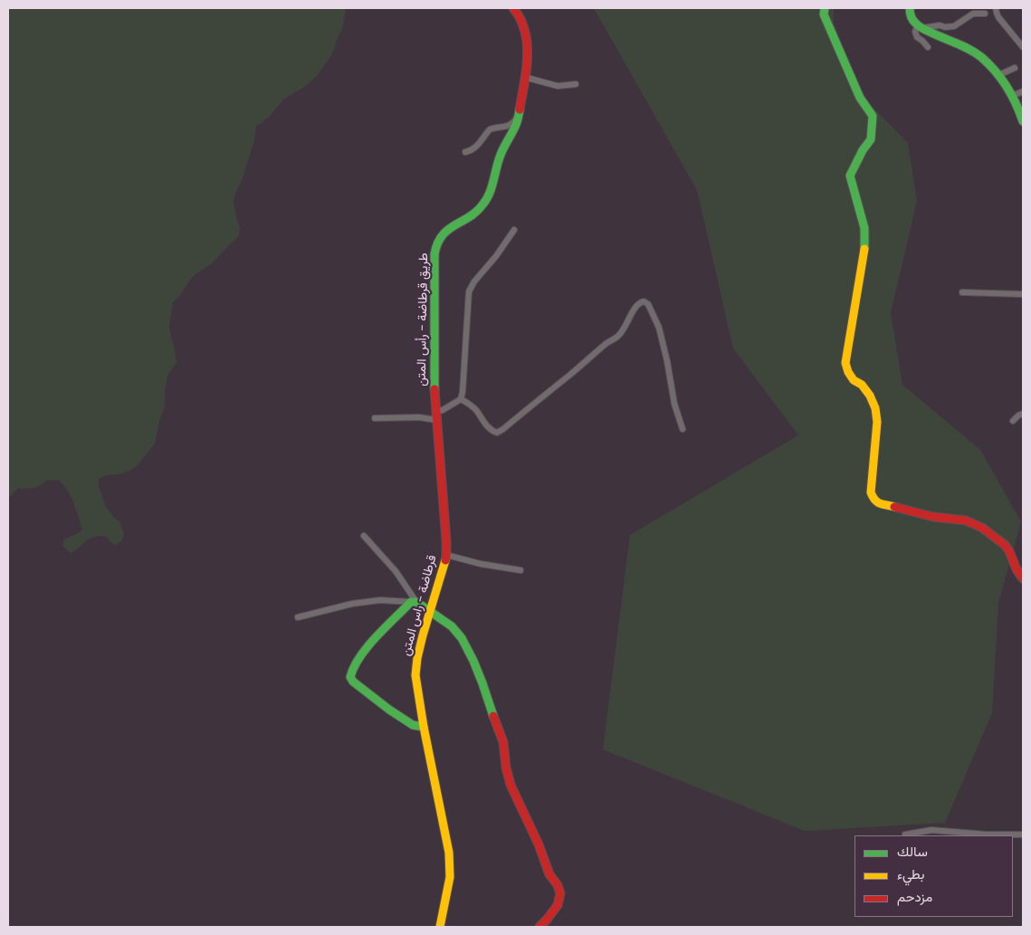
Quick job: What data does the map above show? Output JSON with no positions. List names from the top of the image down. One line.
{"streets":{"street":["طريق قرطاضة - رأس المتن","قرطاضة - راس المتن"]},"crossings":[["طريق قرطاضة - رأس المتن","قرطاضة - راس المتن"]],"legend":["سالك","بطيء","مزدحم"]}
